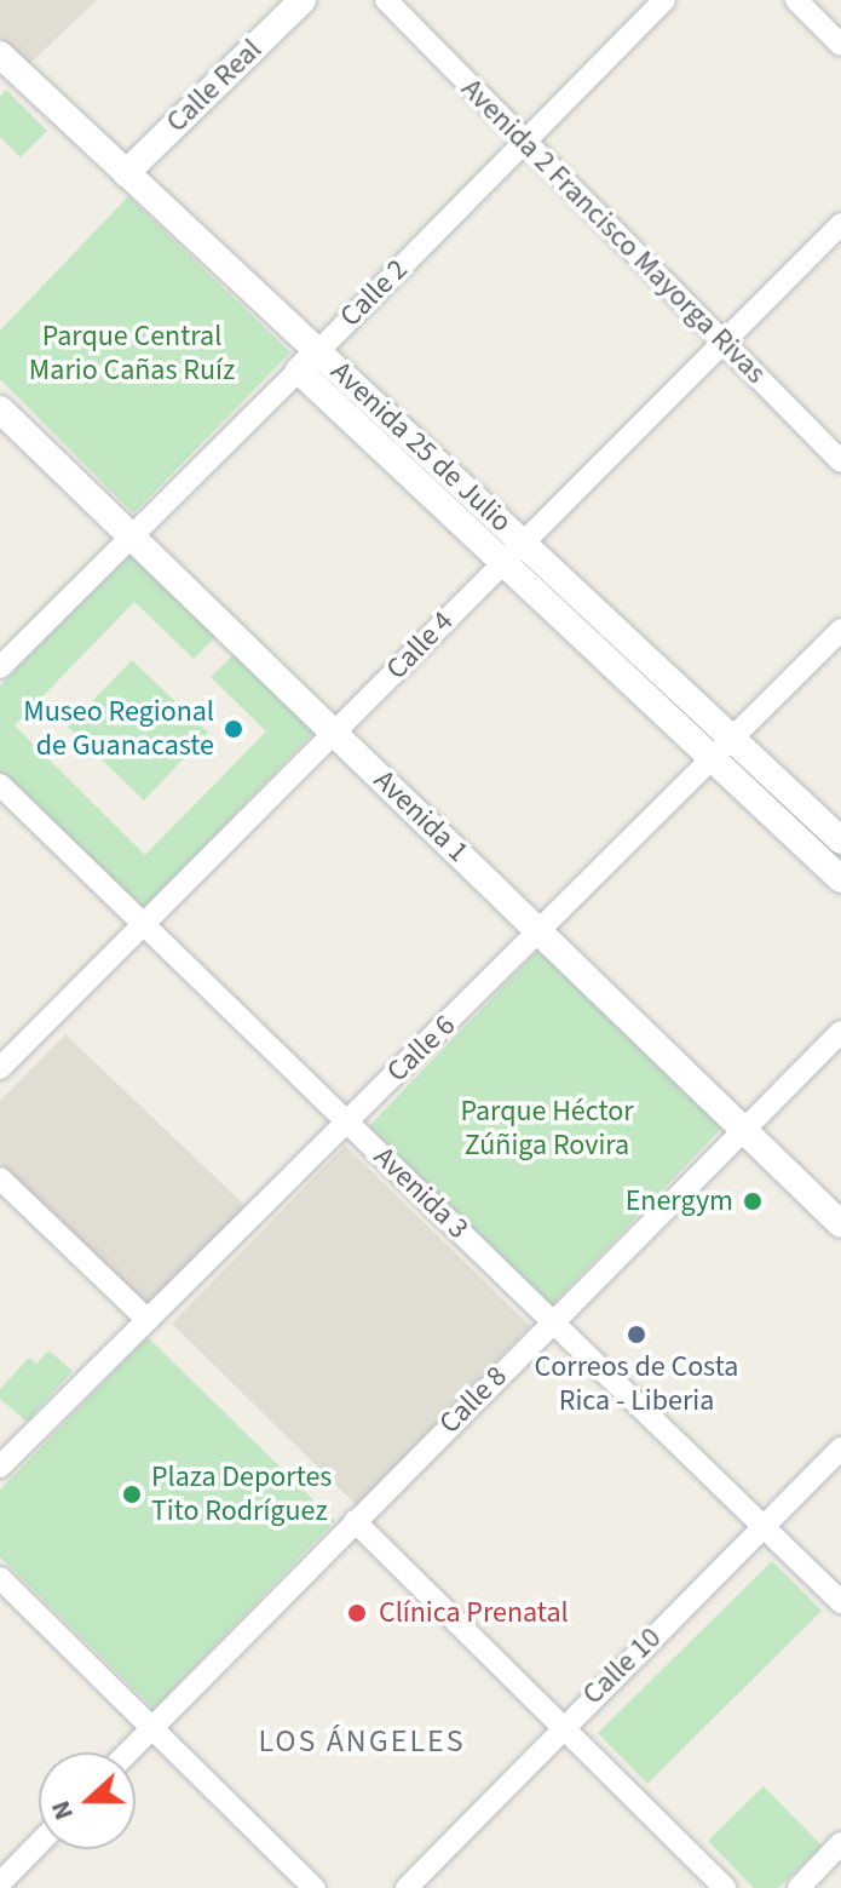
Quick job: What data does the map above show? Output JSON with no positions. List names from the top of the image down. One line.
{"streets":{"street":["Calle Real","Avenida 2 Francisco Mayorga Rivas","Calle 2","Avenida 25 de Julio","Calle 4","Avenida 1","Calle 6","Avenida 3","Calle 8","Calle 10"]},"crossings":[["Calle Real","Avenida 25 de Julio"],["Avenida 2 Francisco Mayorga Rivas","Calle 2"],["Avenida 2 Francisco Mayorga Rivas","Calle 4"],["Calle 2","Avenida 25 de Julio"],["Calle 2","Avenida 1"],["Avenida 25 de Julio","Calle 4"],["Avenida 25 de Julio","Calle 6"],["Calle 4","Avenida 1"],["Calle 4","Avenida 3"],["Avenida 1","Calle 6"],["Avenida 1","Calle 8"],["Calle 6","Avenida 3"],["Avenida 3","Calle 8"],["Avenida 3","Calle 10"]],"districts":["LOS ÁNGELES"],"parks":["Parque Central Mario Cañas Ruíz","Parque Héctor Zúñiga Rovira"],"places":["Museo Regional de Guanacaste","Energym","Correos de Costa Rica - Liberia","Plaza Deportes Tito Rodríguez","Clínica Prenatal"],"north":"left"}
